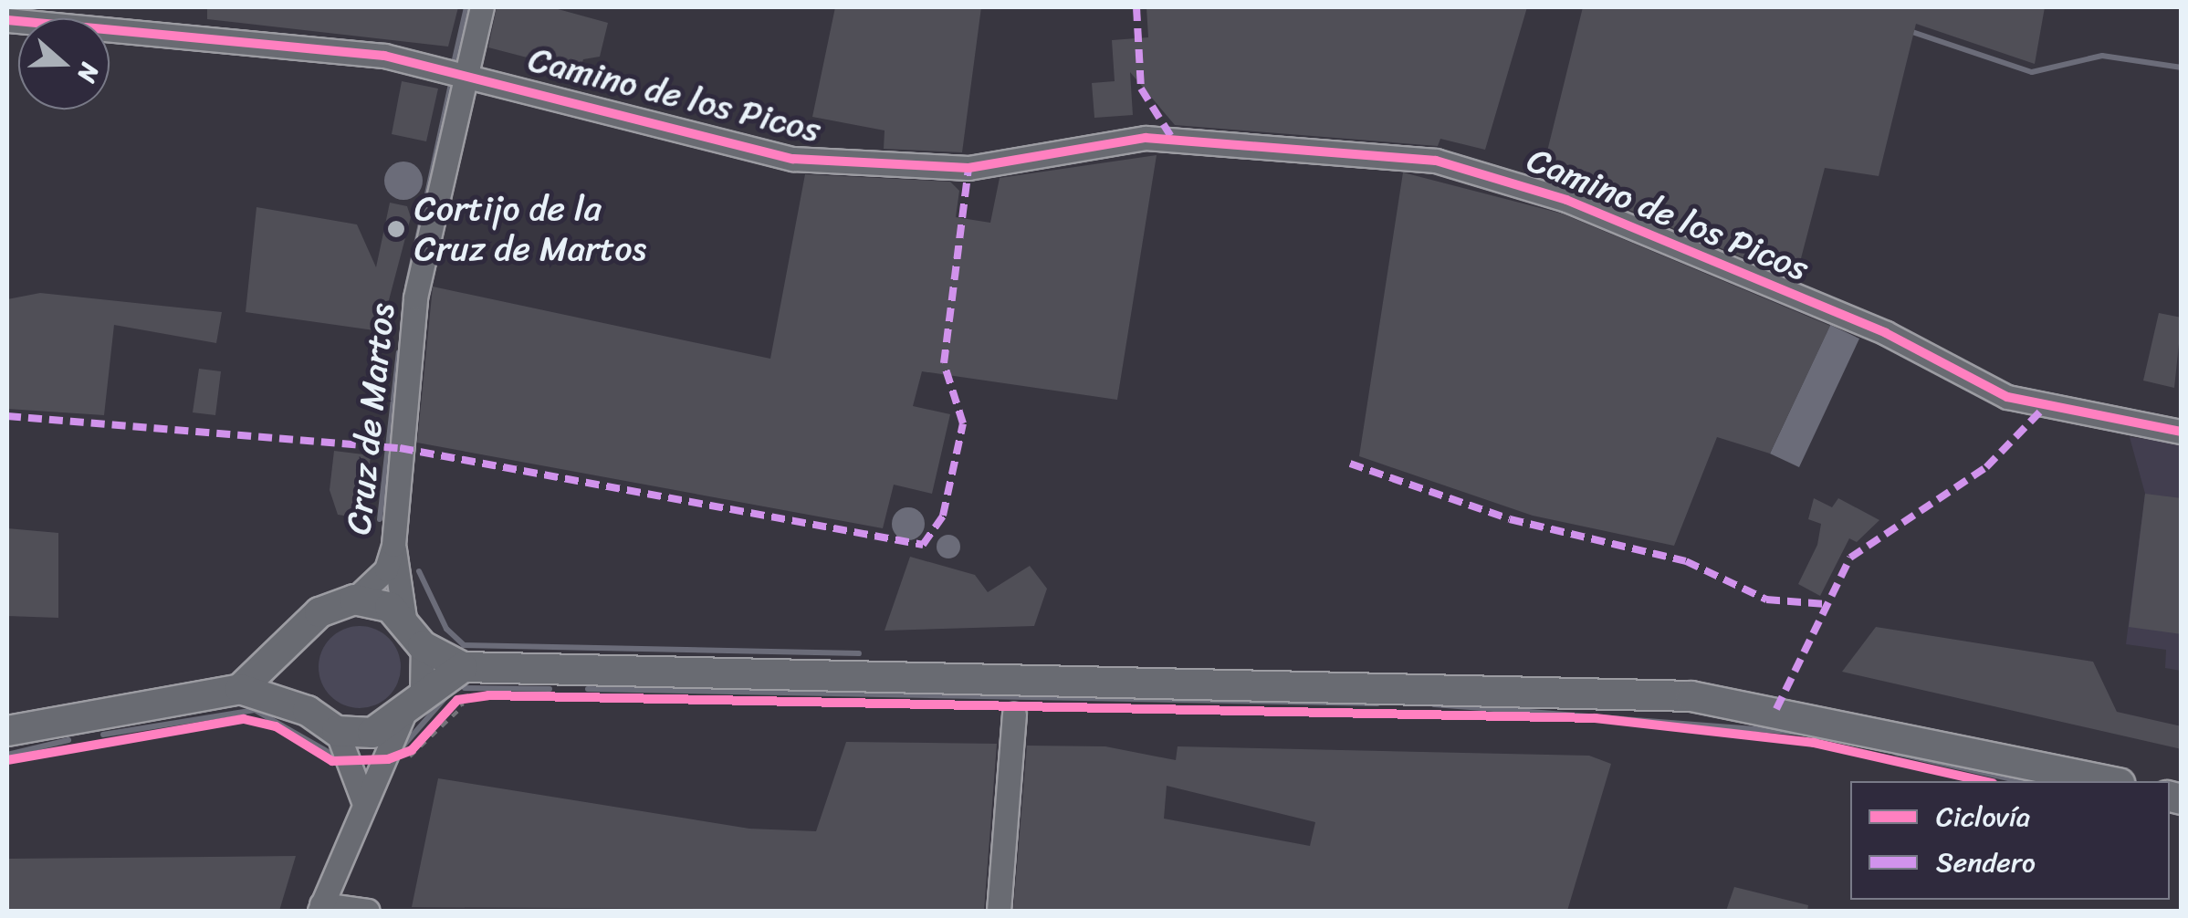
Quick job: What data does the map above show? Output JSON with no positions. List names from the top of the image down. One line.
{"streets":{"street":["Camino de los Picos","Cruz de Martos"]},"crossings":[["Camino de los Picos","Cruz de Martos"]],"places":["Cortijo de la Cruz de Martos"],"legend":["Ciclovía","Sendero"],"north":"right"}
